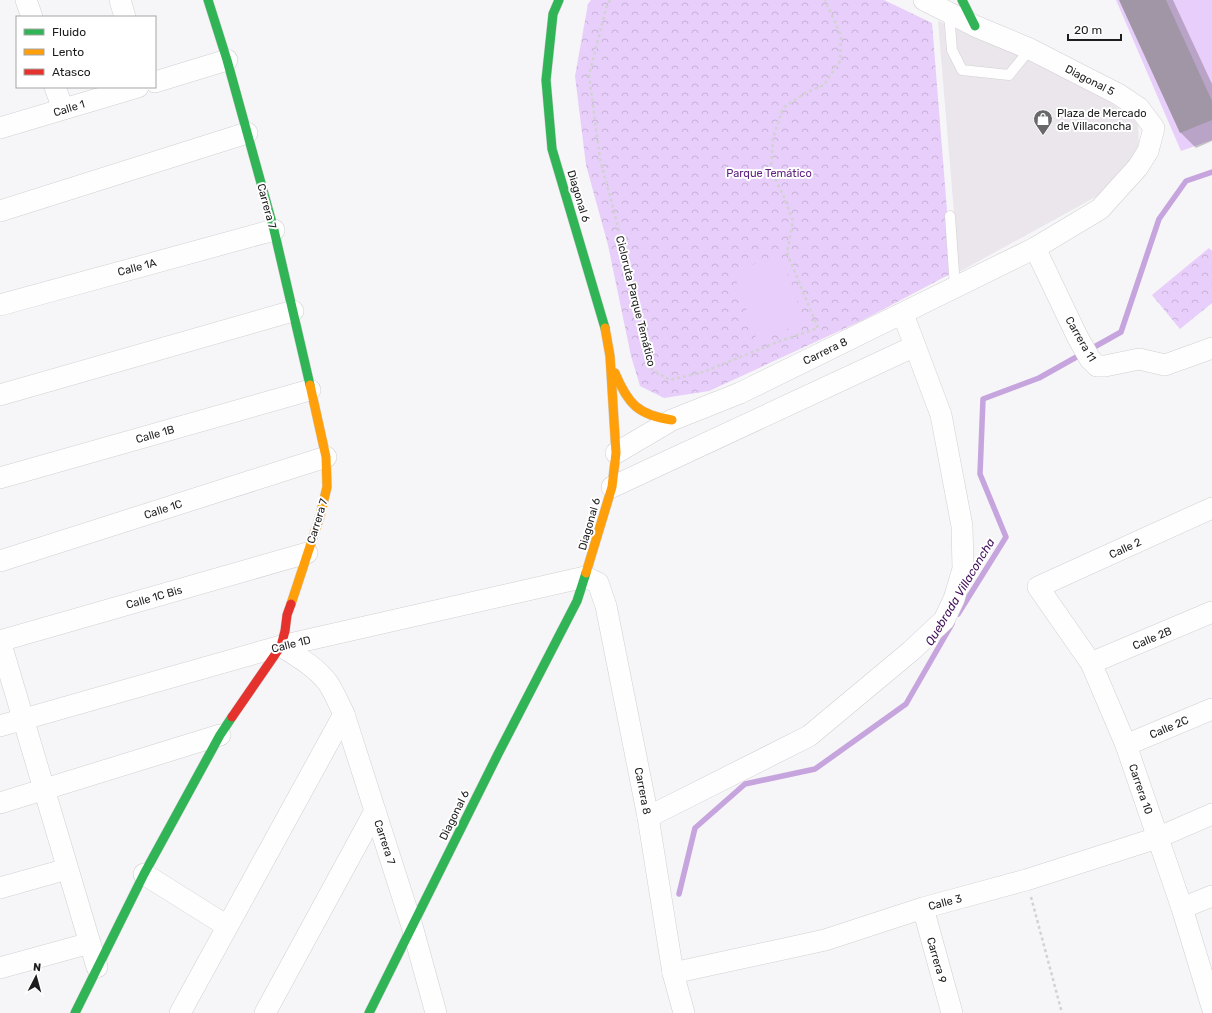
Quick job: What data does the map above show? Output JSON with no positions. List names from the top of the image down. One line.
{"streets":{"street":["Diagonal 5","Calle 1","Diagonal 6","Carrera 7","Calle 1A","Carrera 11","Carrera 8","Calle 1B","Calle 1C","Calle 2","Calle 1C Bis","Calle 2B","Calle 1D","Calle 2C","Carrera 10","Calle 3","Carrera 9"],"path":["Cicloruta Parque Temático"]},"crossings":[["Diagonal 5","Carrera 11"],["Diagonal 5","Carrera 8"],["Diagonal 6","Carrera 7"],["Diagonal 6","Carrera 8"],["Diagonal 6","Calle 1D"],["Carrera 7","Calle 1A"],["Carrera 7","Calle 1B"],["Carrera 7","Calle 1C"],["Carrera 7","Calle 1C Bis"],["Carrera 7","Calle 1D"],["Carrera 11","Carrera 8"],["Carrera 8","Calle 1D"],["Carrera 8","Calle 3"],["Calle 2","Carrera 10"],["Calle 2B","Carrera 10"],["Calle 2C","Carrera 10"],["Carrera 10","Calle 3"],["Calle 3","Carrera 9"]],"water":["Quebrada Villaconcha"],"parks":["Parque Temático"],"places":{"shop":["Plaza de Mercado de Villaconcha"]},"legend":["Fluido","Lento","Atasco"],"scale_bar":"20 m","north":"top"}
